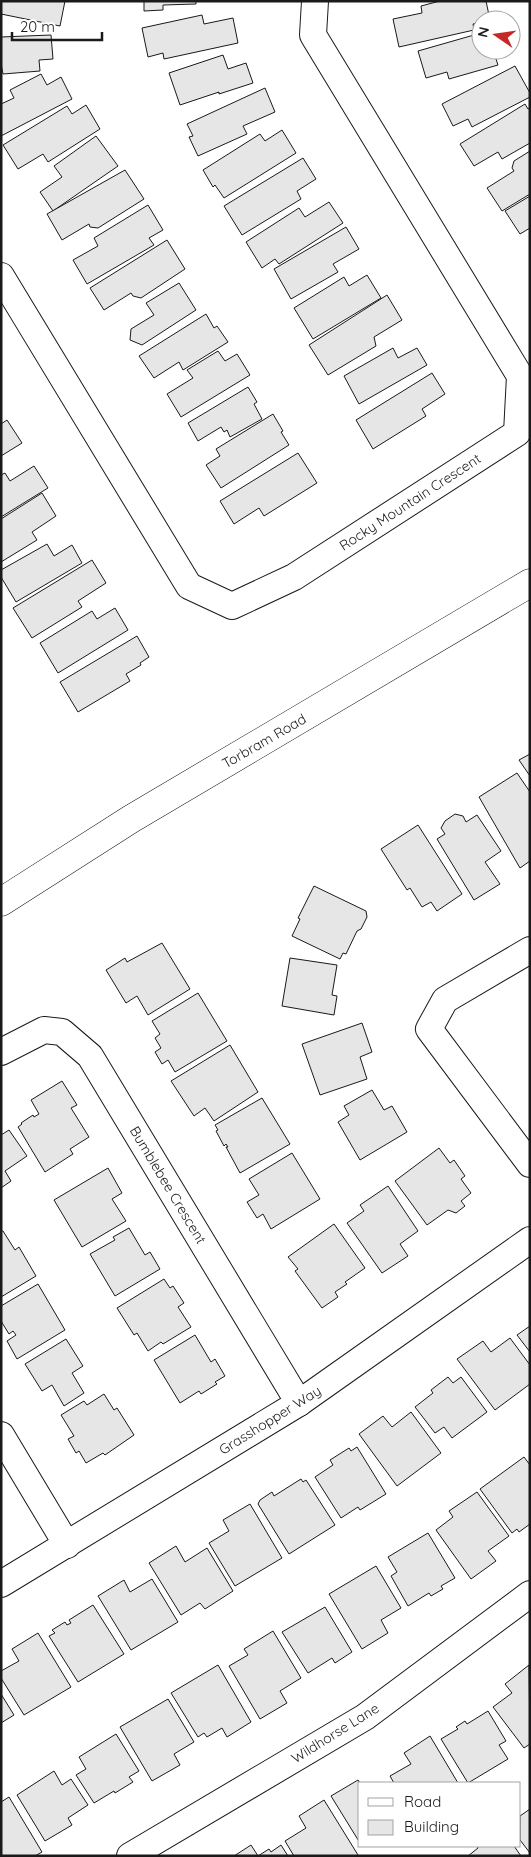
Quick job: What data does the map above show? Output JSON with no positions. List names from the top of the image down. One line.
{"streets":{"main road":["Torbram Road"],"street":["Rocky Mountain Crescent","Bumblebee Crescent","Grasshopper Way","Wildhorse Lane"]},"crossings":[["Bumblebee Crescent","Grasshopper Way"]],"legend":["Road","Building"],"scale_bar":"20 m","north":"left"}
